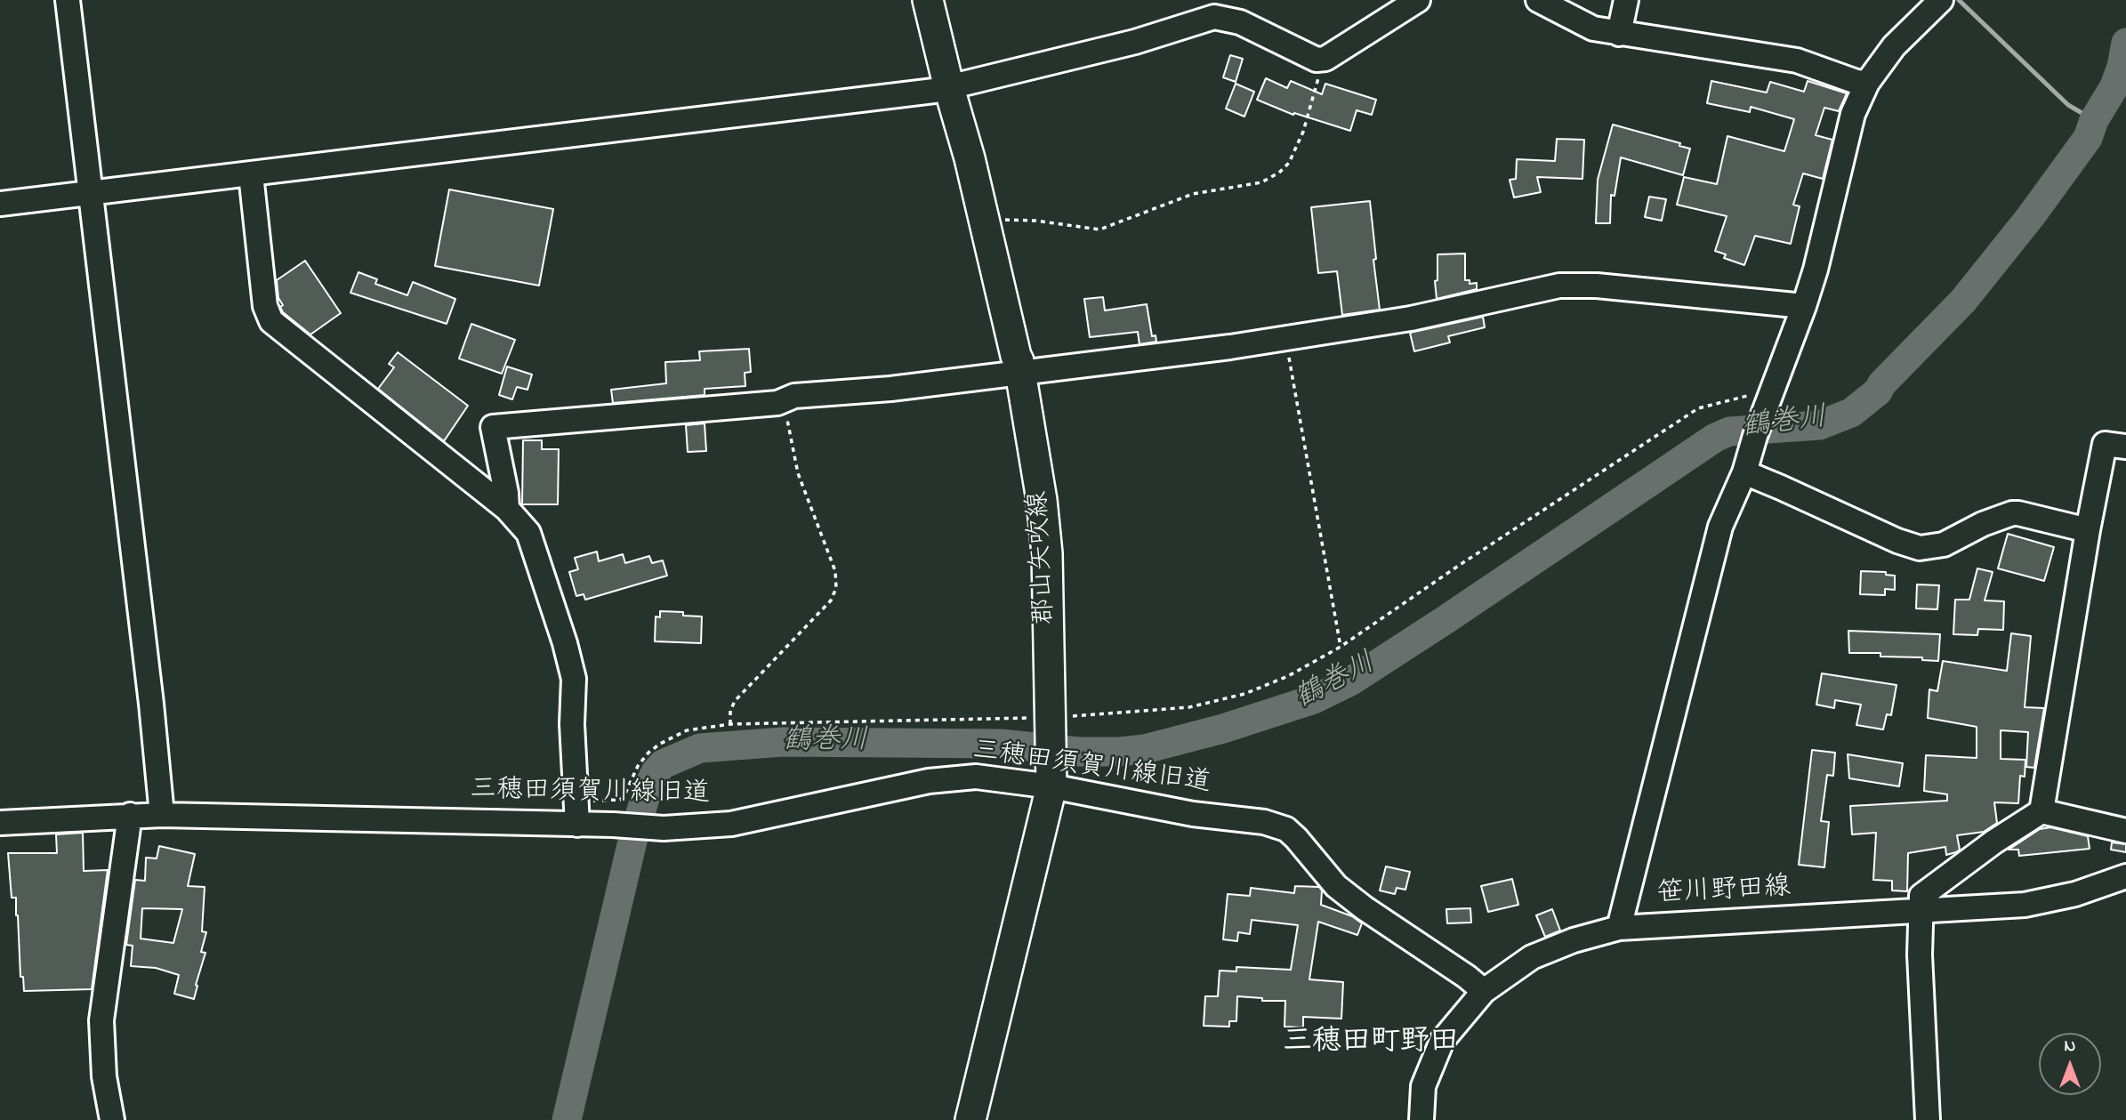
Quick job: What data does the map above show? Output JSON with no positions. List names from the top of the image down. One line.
{"streets":{"main road":["郡山矢吹線"],"street":["三穂田須賀川線旧道","笹川野田線"]},"crossings":[["郡山矢吹線","三穂田須賀川線旧道"],["三穂田須賀川線旧道","笹川野田線"]],"districts":["三穂田町野田"],"water":["鶴巻川"],"north":"top"}
